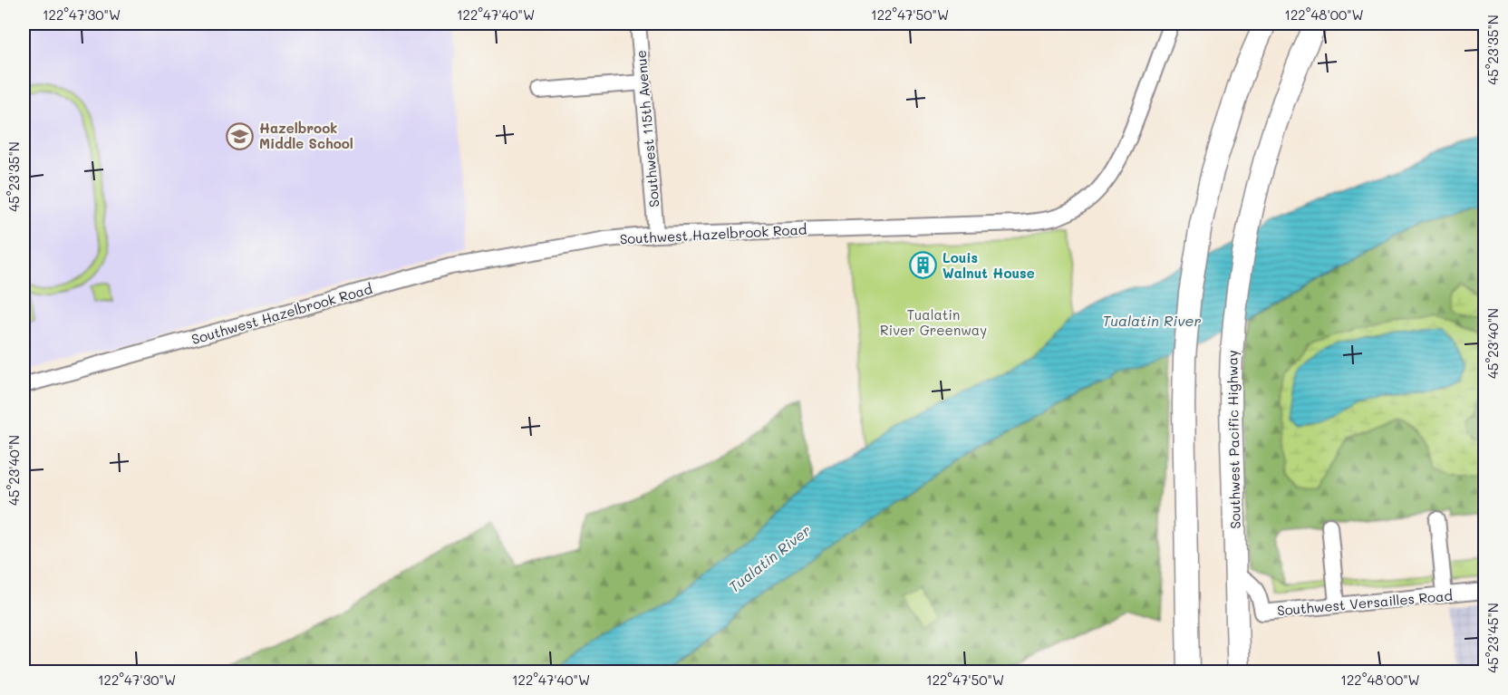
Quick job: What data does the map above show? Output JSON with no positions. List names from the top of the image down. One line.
{"streets":{"highway":["Southwest Pacific Highway"],"street":["Southwest 115th Avenue","Southwest Hazelbrook Road","Southwest Versailles Road"]},"crossings":[["Southwest 115th Avenue","Southwest Hazelbrook Road"],["Southwest Pacific Highway","Southwest Versailles Road"]],"water":["Tualatin River"],"parks":["Tualatin River Greenway"],"places":{"school or university":["Hazelbrook Middle School"],"building":["Louis Walnut House"]},"coordinates":["122°47'30\"W","122°47'40\"W","122°47'50\"W","122°48'00\"W","45°23'35\"N","45°23'40\"N","45°23'45\"N"]}
